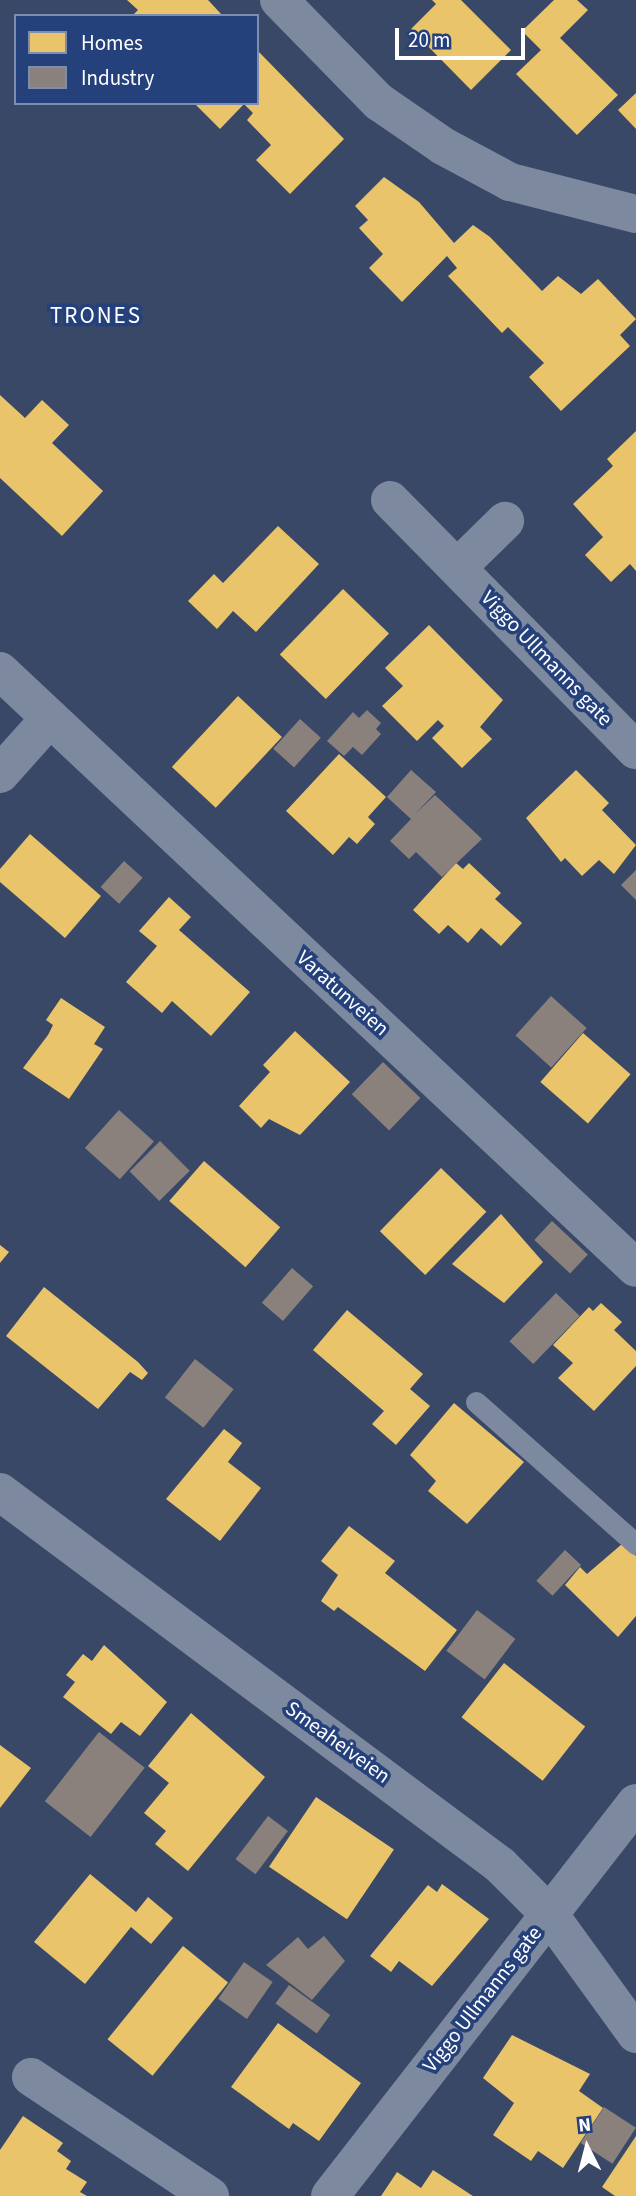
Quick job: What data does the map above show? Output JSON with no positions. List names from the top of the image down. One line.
{"streets":{"street":["Viggo Ullmanns gate","Varatunveien","Smeaheiveien"]},"crossings":[["Viggo Ullmanns gate","Smeaheiveien"]],"districts":["TRONES"],"legend":["Homes","Industry"],"scale_bar":"20 m","north":"top"}
